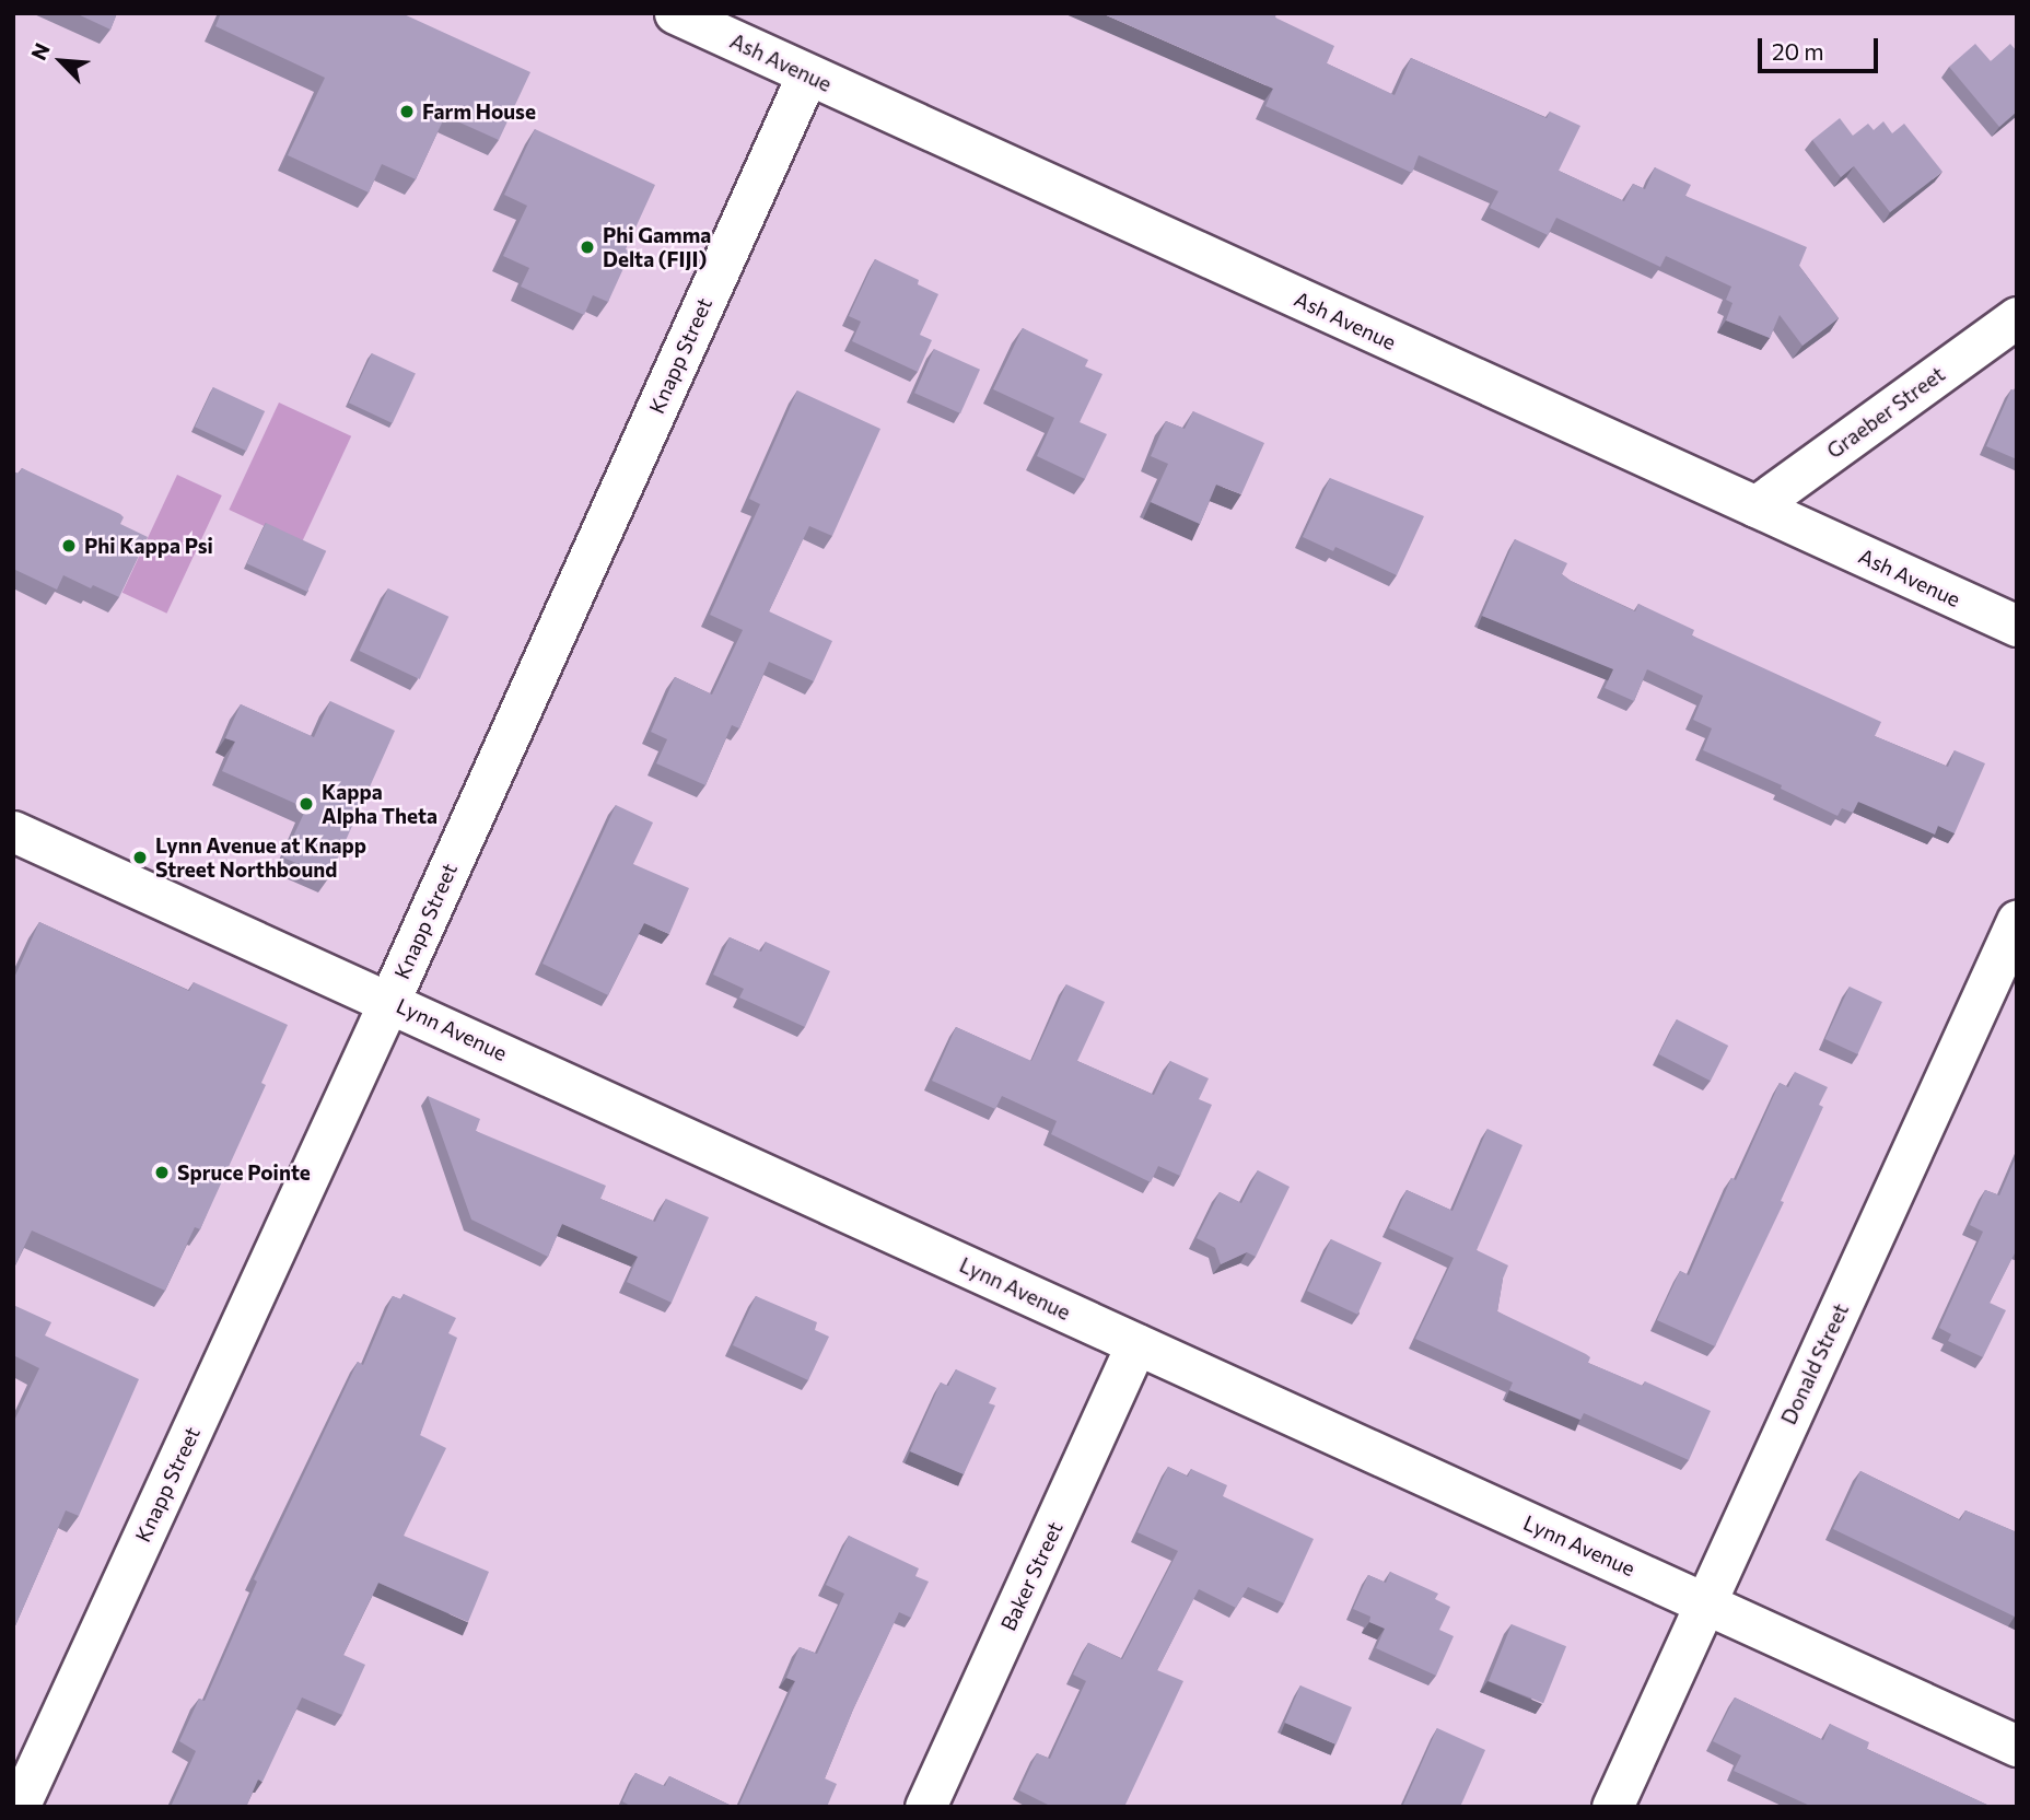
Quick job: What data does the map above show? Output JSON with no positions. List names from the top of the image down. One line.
{"streets":{"street":["Ash Avenue","Knapp Street","Graeber Street","Lynn Avenue","Donald Street","Baker Street"]},"crossings":[["Ash Avenue","Knapp Street"],["Ash Avenue","Graeber Street"],["Knapp Street","Lynn Avenue"],["Lynn Avenue","Donald Street"],["Lynn Avenue","Baker Street"]],"places":["Farm House","Phi Gamma Delta (FIJI)","Phi Kappa Psi","Kappa Alpha Theta","Lynn Avenue at Knapp Street Northbound","Spruce Pointe"],"scale_bar":"20 m","north":"top left"}
